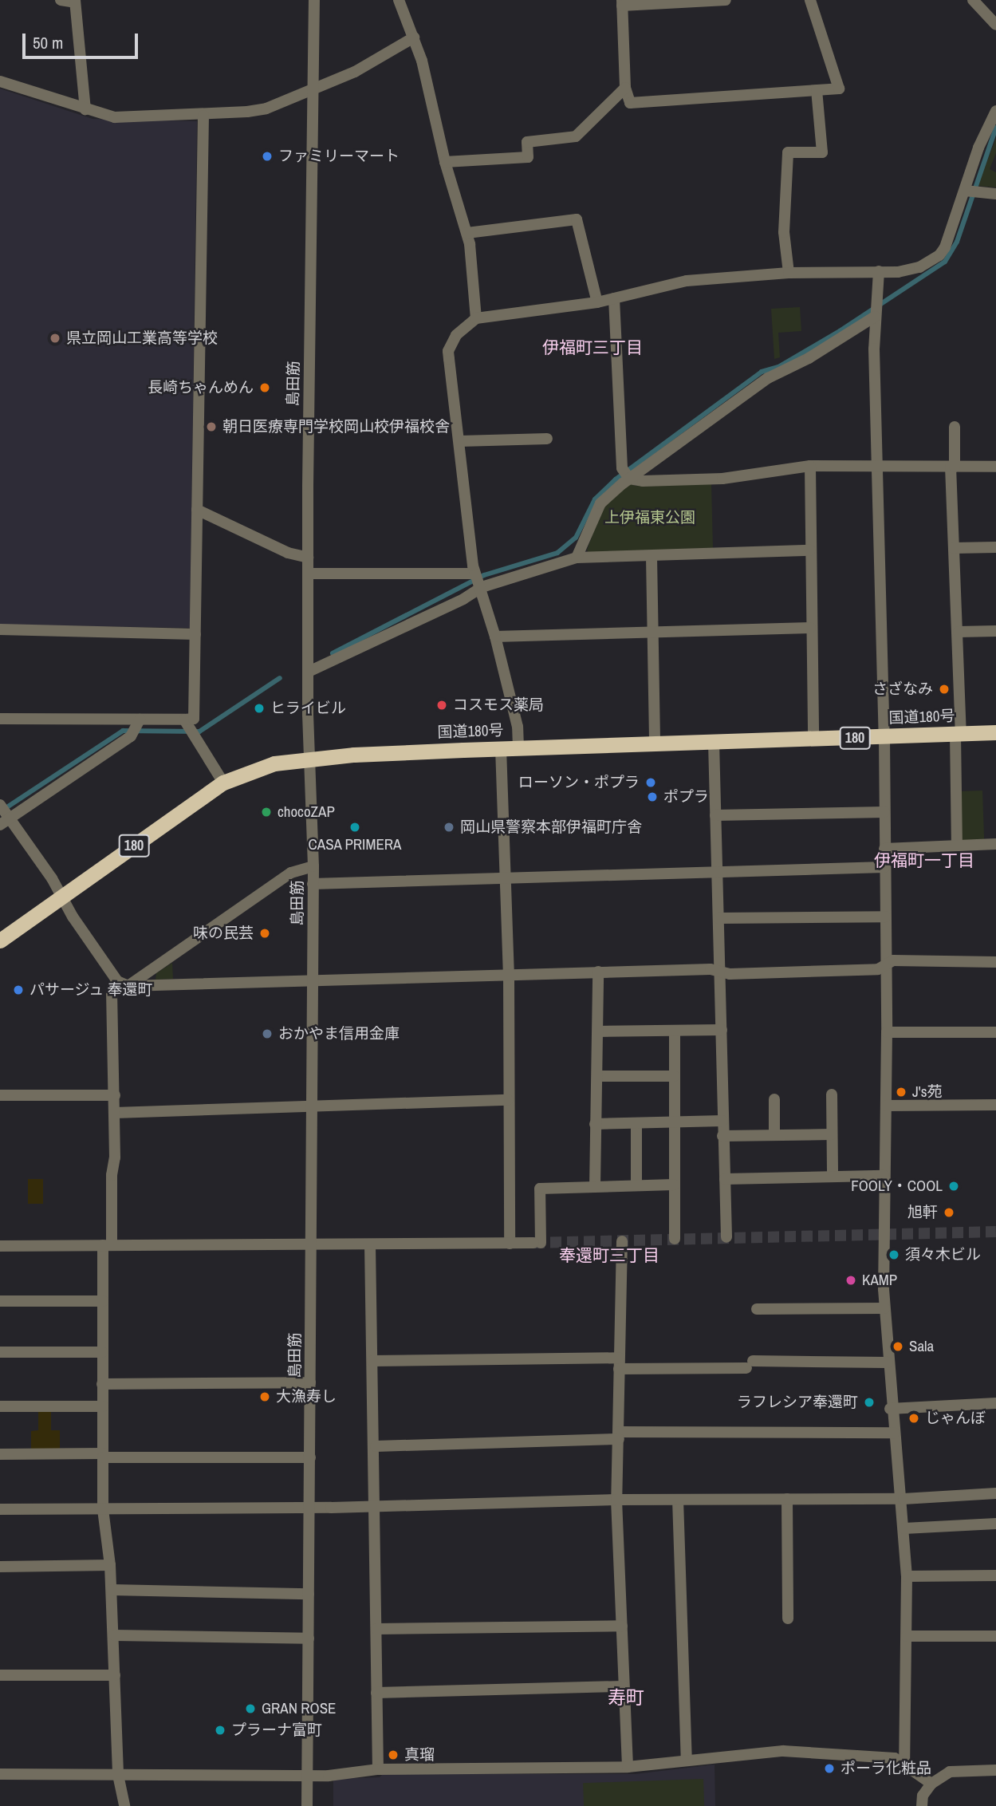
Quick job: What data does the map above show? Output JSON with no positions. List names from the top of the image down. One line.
{"streets":{"highway":["国道180号","180"],"street":["島田筋"]},"crossings":[["島田筋","国道180号"]],"districts":["伊福町三丁目","伊福町一丁目","奉還町三丁目","寿町"],"parks":["上伊福東公園"],"places":["ファミリーマート","県立岡山工業高等学校","長崎ちゃんめん","朝日医療専門学校岡山校伊福校舎","さざなみ","コスモス薬局","ヒライビル","ローソン・ポプラ","ポプラ","chocoZAP","CASA PRIMERA","岡山県警察本部伊福町庁舎","味の民芸","パサージュ 奉還町","おかやま信用金庫","J's苑","FOOLY・COOL","旭軒","須々木ビル","KAMP","Sala","大漁寿し","ラフレシア奉還町","じゃんぼ","GRAN ROSE","プラーナ富町","真瑠","ポーラ化粧品"],"scale_bar":"50 m"}
